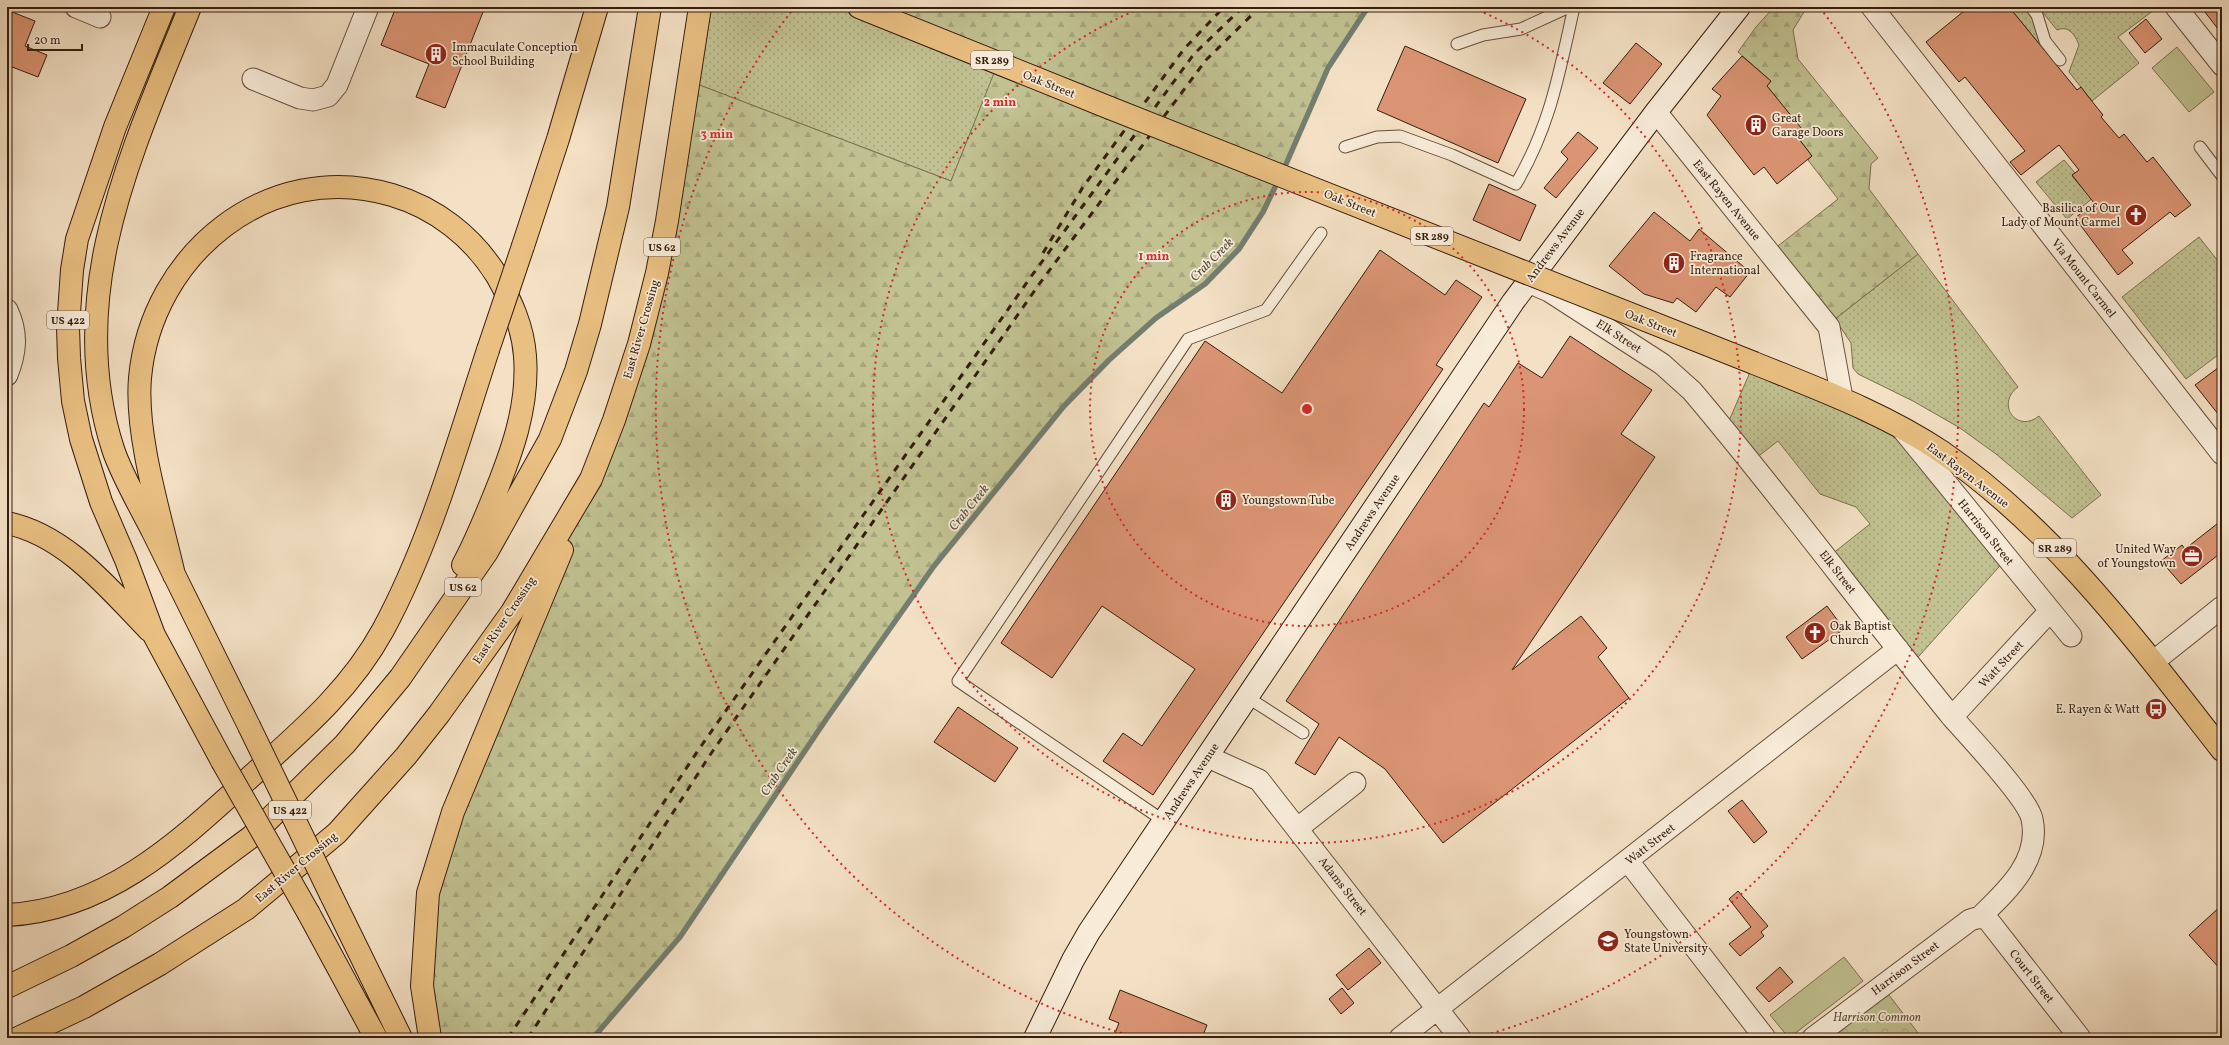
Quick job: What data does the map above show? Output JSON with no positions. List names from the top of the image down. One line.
{"streets":{"main road":["SR 289","Oak Street","East Rayen Avenue","US 62","US 422","East River Crossing"],"street":["Andrews Avenue","Via Mount Carmel","Elk Street","Harrison Street","Watt Street","Adams Street","Court Street"]},"crossings":[["Oak Street","East Rayen Avenue"],["East Rayen Avenue","Andrews Avenue"],["East Rayen Avenue","Harrison Street"],["Andrews Avenue","Elk Street"],["Andrews Avenue","Adams Street"],["Elk Street","Harrison Street"],["Elk Street","Watt Street"],["Elk Street","Court Street"],["Harrison Street","Watt Street"],["Harrison Street","Court Street"],["Watt Street","Adams Street"]],"water":["Crab Creek"],"parks":["Harrison Common"],"places":{"building":["Immaculate Conception School Building","Great Garage Doors","Fragrance International","Youngstown Tube"],"church":["Basilica of Our Lady of Mount Carmel","Oak Baptist Church"],"office":["United Way of Youngstown"],"bus stop":["E. Rayen & Watt"],"school or university":["Youngstown State University"]},"scale_bar":"20 m","rings":["2 min","3 min","1 min"]}
